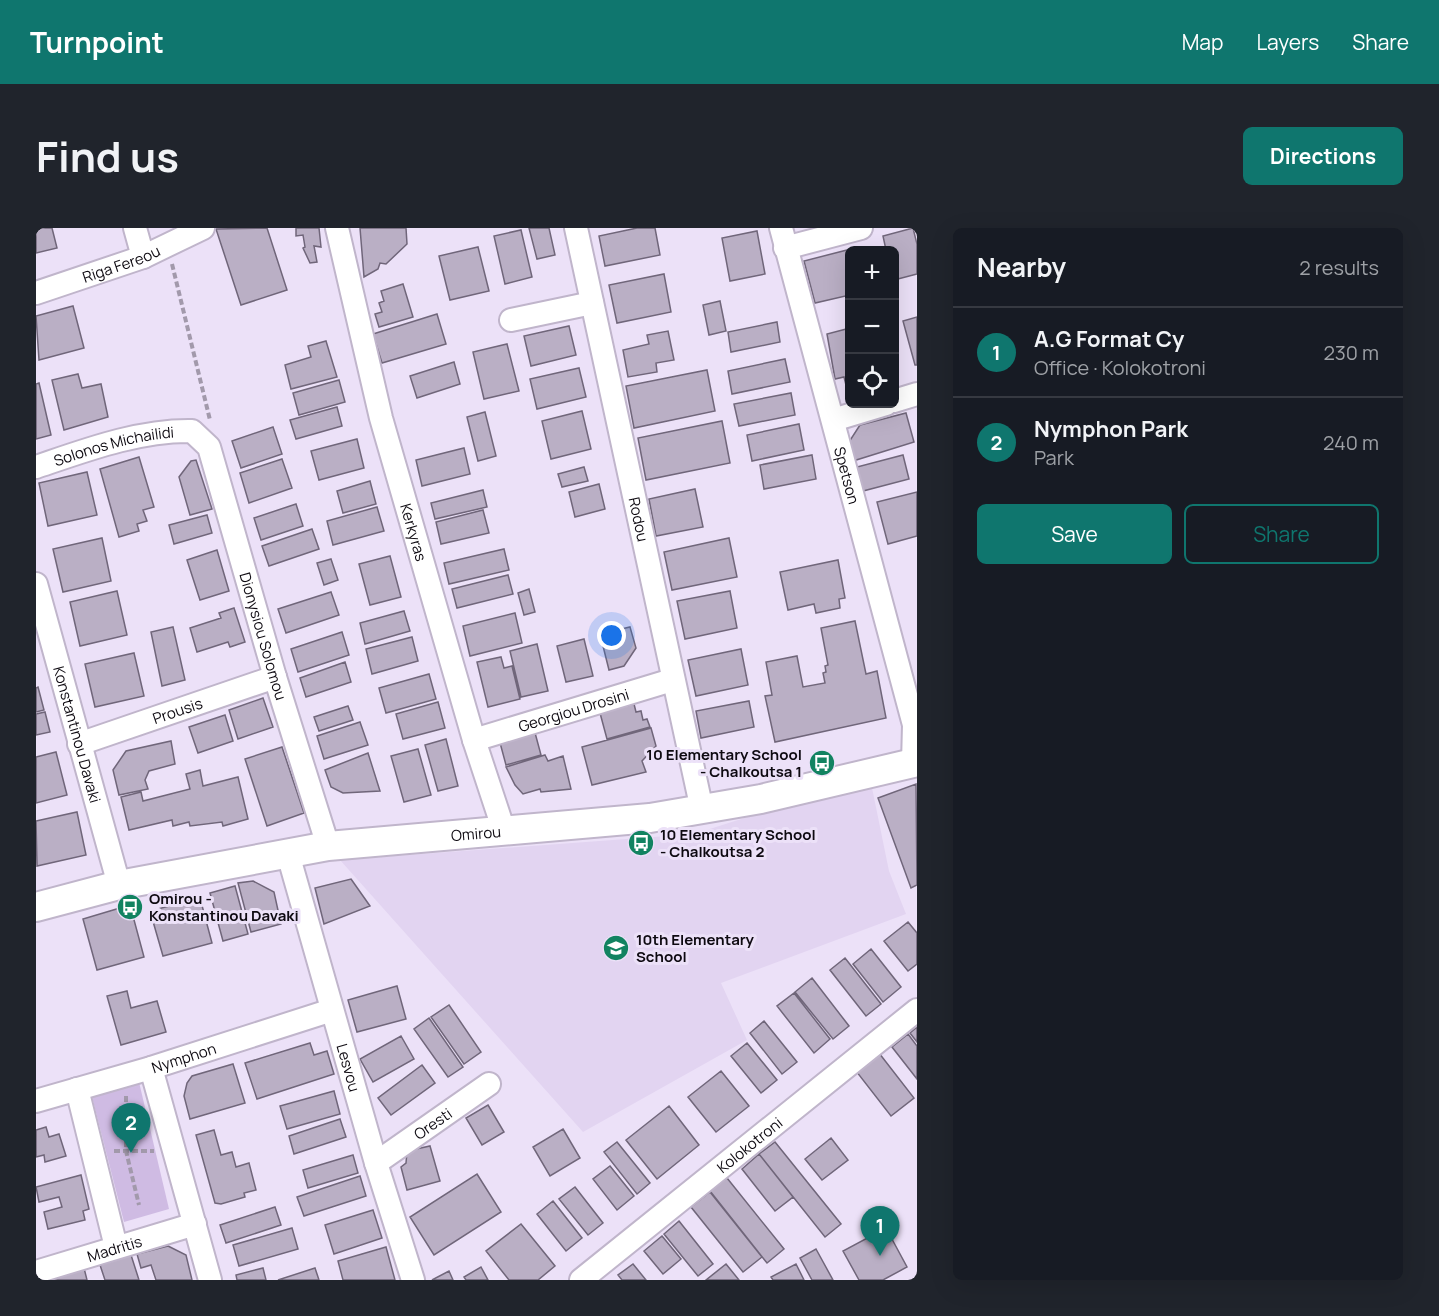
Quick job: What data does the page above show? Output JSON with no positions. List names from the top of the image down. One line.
{"streets":{"street":["Riga Fereou","Solonos Michailidi","Spetson","Rodou","Kerkyras","Dionysiou Solomou","Georgiou Drosini","Prousis","Konstantinou Davaki","Omirou","Nymphon","Lesvou","Oresti","Kolokotroni","Madritis"]},"crossings":[["Solonos Michailidi","Dionysiou Solomou"],["Spetson","Omirou"],["Rodou","Georgiou Drosini"],["Rodou","Omirou"],["Kerkyras","Georgiou Drosini"],["Kerkyras","Omirou"],["Dionysiou Solomou","Prousis"],["Dionysiou Solomou","Omirou"],["Prousis","Konstantinou Davaki"],["Konstantinou Davaki","Omirou"],["Omirou","Lesvou"],["Nymphon","Lesvou"],["Lesvou","Oresti"]],"places":{"bus stop":["10 Elementary School - Chalkoutsa 1","10 Elementary School - Chalkoutsa 2","Omirou - Konstantinou Davaki"],"school or university":["10th Elementary School"]},"page":{"header":"Turnpoint","nav":["Map","Layers","Share"],"title":"Find us","buttons":["Directions",["Save","Share"]],"heading":["Nearby","2 results"],"map_buttons":["+","−"],"list":[{"mark":"1","name":"A.G Format Cy","note":"Office · Kolokotroni","value":"230 m"},{"mark":"2","name":"Nymphon Park","note":"Park","value":"240 m"}],"pins":["2","1"]}}
